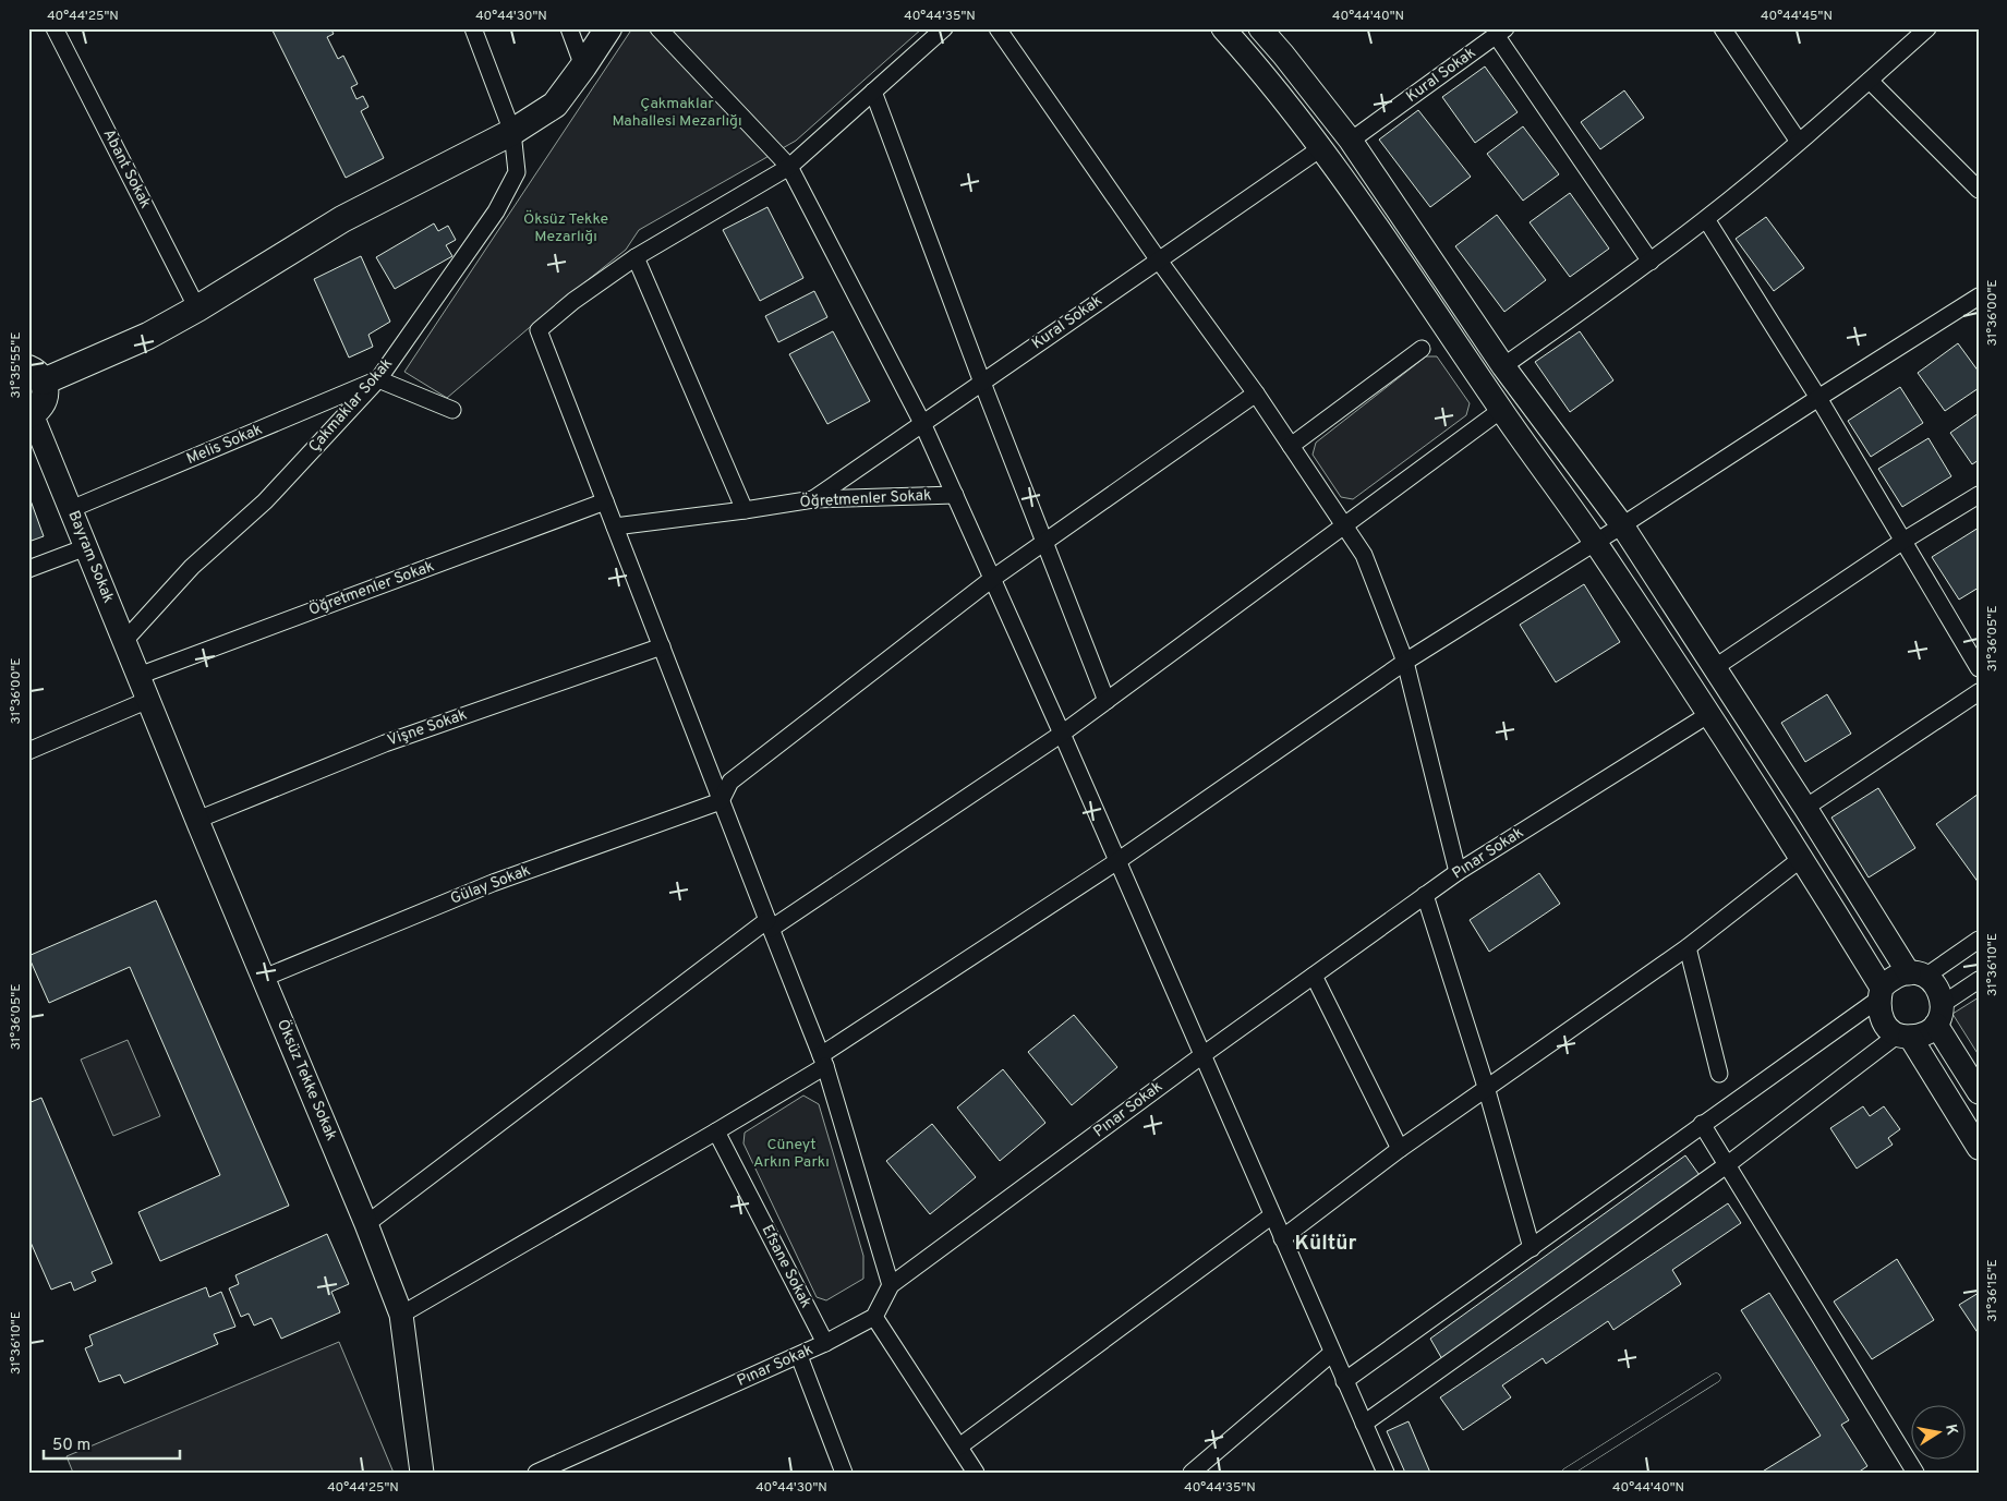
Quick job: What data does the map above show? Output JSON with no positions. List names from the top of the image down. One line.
{"streets":{"main road":["Bayram Sokak","Öksüz Tekke Sokak"],"street":["Kural Sokak","Abant Sokak","Çakmaklar Sokak","Melis Sokak","Öğretmenler Sokak","Vişne Sokak","Pınar Sokak","Gülay Sokak","Efsane Sokak"]},"crossings":[["Kural Sokak","Öğretmenler Sokak"],["Çakmaklar Sokak","Melis Sokak"],["Çakmaklar Sokak","Bayram Sokak"],["Melis Sokak","Bayram Sokak"],["Öğretmenler Sokak","Bayram Sokak"],["Bayram Sokak","Öksüz Tekke Sokak"],["Vişne Sokak","Öksüz Tekke Sokak"],["Pınar Sokak","Efsane Sokak"],["Gülay Sokak","Öksüz Tekke Sokak"]],"districts":["Kültür"],"parks":["Çakmaklar Mahallesi Mezarlığı","Öksüz Tekke Mezarlığı","Cüneyt Arkın Parkı"],"scale_bar":"50 m","north":"right","coordinates":["40°44'25\"N","40°44'30\"N","40°44'35\"N","40°44'40\"N","40°44'45\"N","31°36'00\"E","31°35'55\"E","31°36'05\"E","31°36'10\"E","31°36'15\"E"]}
